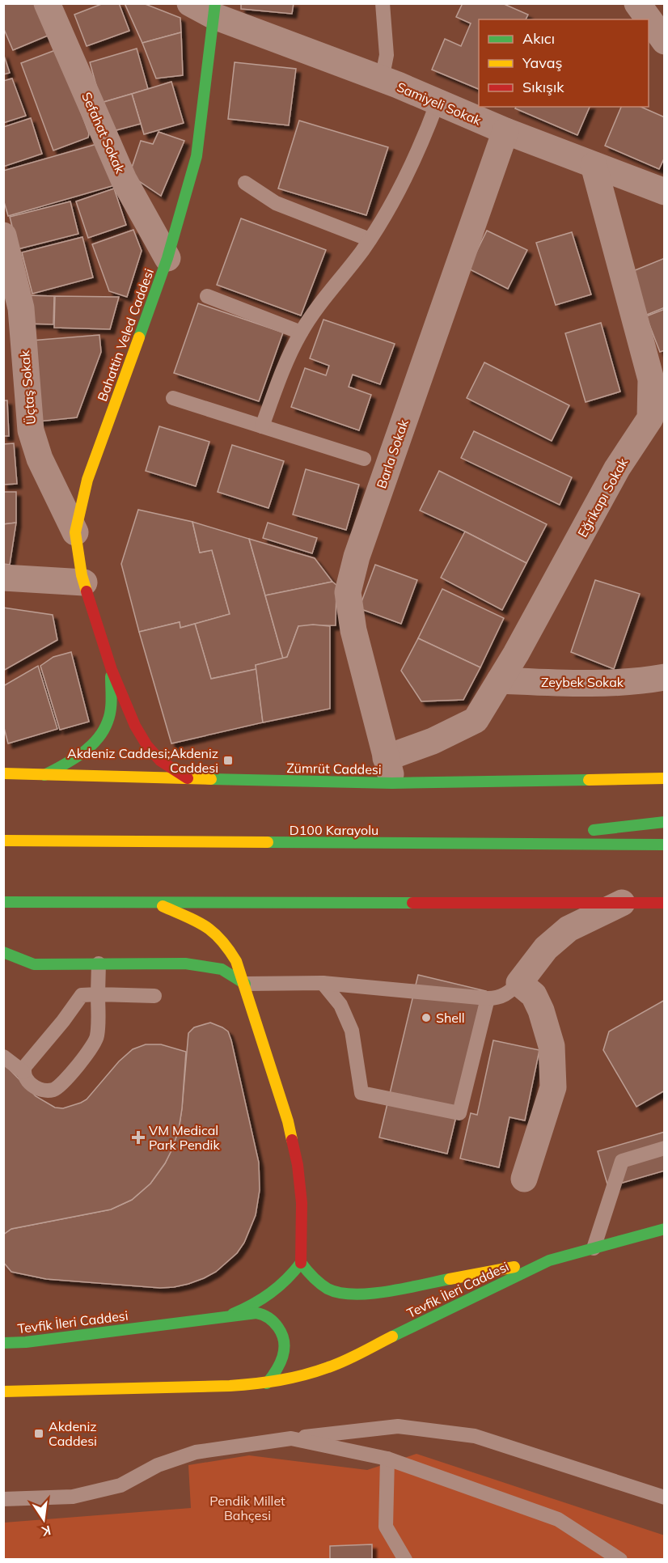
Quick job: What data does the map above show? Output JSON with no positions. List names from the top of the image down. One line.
{"streets":{"main road":["Bahattin Veled Caddesi","Zümrüt Caddesi","D100 Karayolu","Tevfik İleri Caddesi"],"street":["Samiyeli Sokak","Sefahat Sokak","Üçtaş Sokak","Barla Sokak","Eğrikapı Sokak","Zeybek Sokak"]},"crossings":[["Samiyeli Sokak","Bahattin Veled Caddesi"],["Samiyeli Sokak","Barla Sokak"],["Samiyeli Sokak","Eğrikapı Sokak"],["Sefahat Sokak","Bahattin Veled Caddesi"],["Bahattin Veled Caddesi","Üçtaş Sokak"],["Bahattin Veled Caddesi","Zümrüt Caddesi"],["Barla Sokak","Eğrikapı Sokak"],["Barla Sokak","Zümrüt Caddesi"],["Eğrikapı Sokak","Zeybek Sokak"]],"parks":["Pendik Millet Bahçesi"],"places":{"transit":["Akdeniz Caddesi;Akdeni̇z Caddesi̇","Akdeni̇z Caddesi̇"],"other":["Shell"],"health":["VM Medical Park Pendik"]},"legend":["Akıcı","Yavaş","Sıkışık"],"north":"bottom"}
